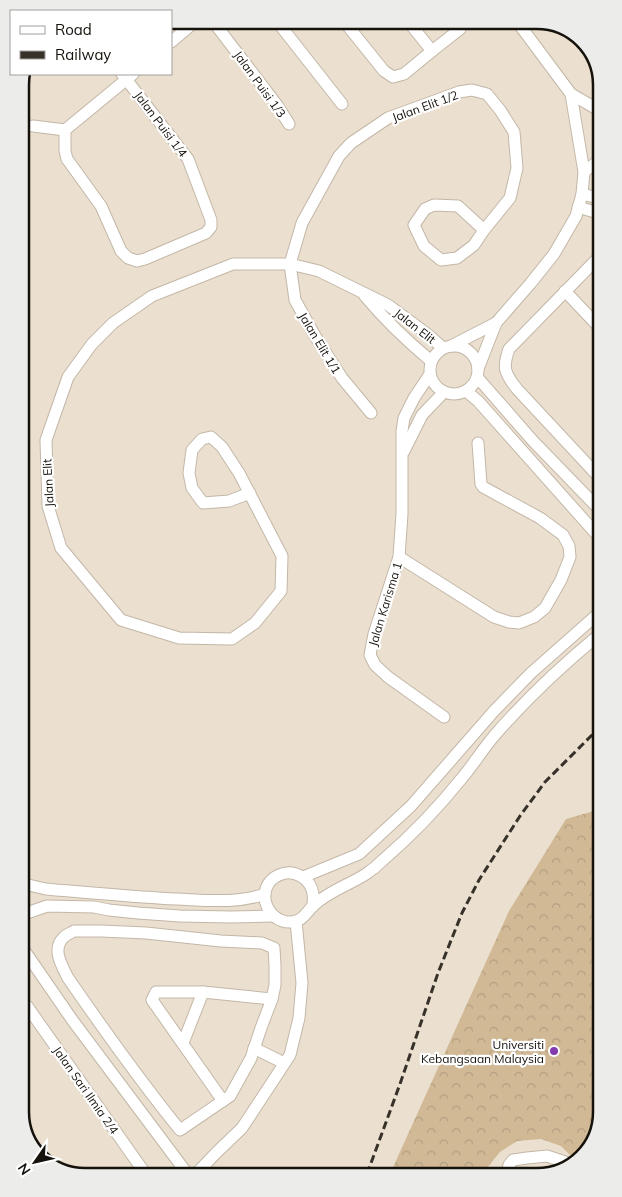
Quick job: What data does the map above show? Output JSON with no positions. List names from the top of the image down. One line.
{"streets":{"street":["Jalan Puisi 1/3","Jalan Elit 1/2","Jalan Puisi 1/4","Jalan Elit","Jalan Elit 1/1","Jalan Karisma 1","Jalan Sari Ilmia 2/4"]},"crossings":[["Jalan Elit 1/2","Jalan Elit"],["Jalan Elit 1/2","Jalan Elit 1/1"],["Jalan Elit","Jalan Elit 1/1"],["Jalan Elit","Jalan Karisma 1"]],"places":["Universiti Kebangsaan Malaysia"],"legend":["Road","Railway"],"north":"bottom left"}
